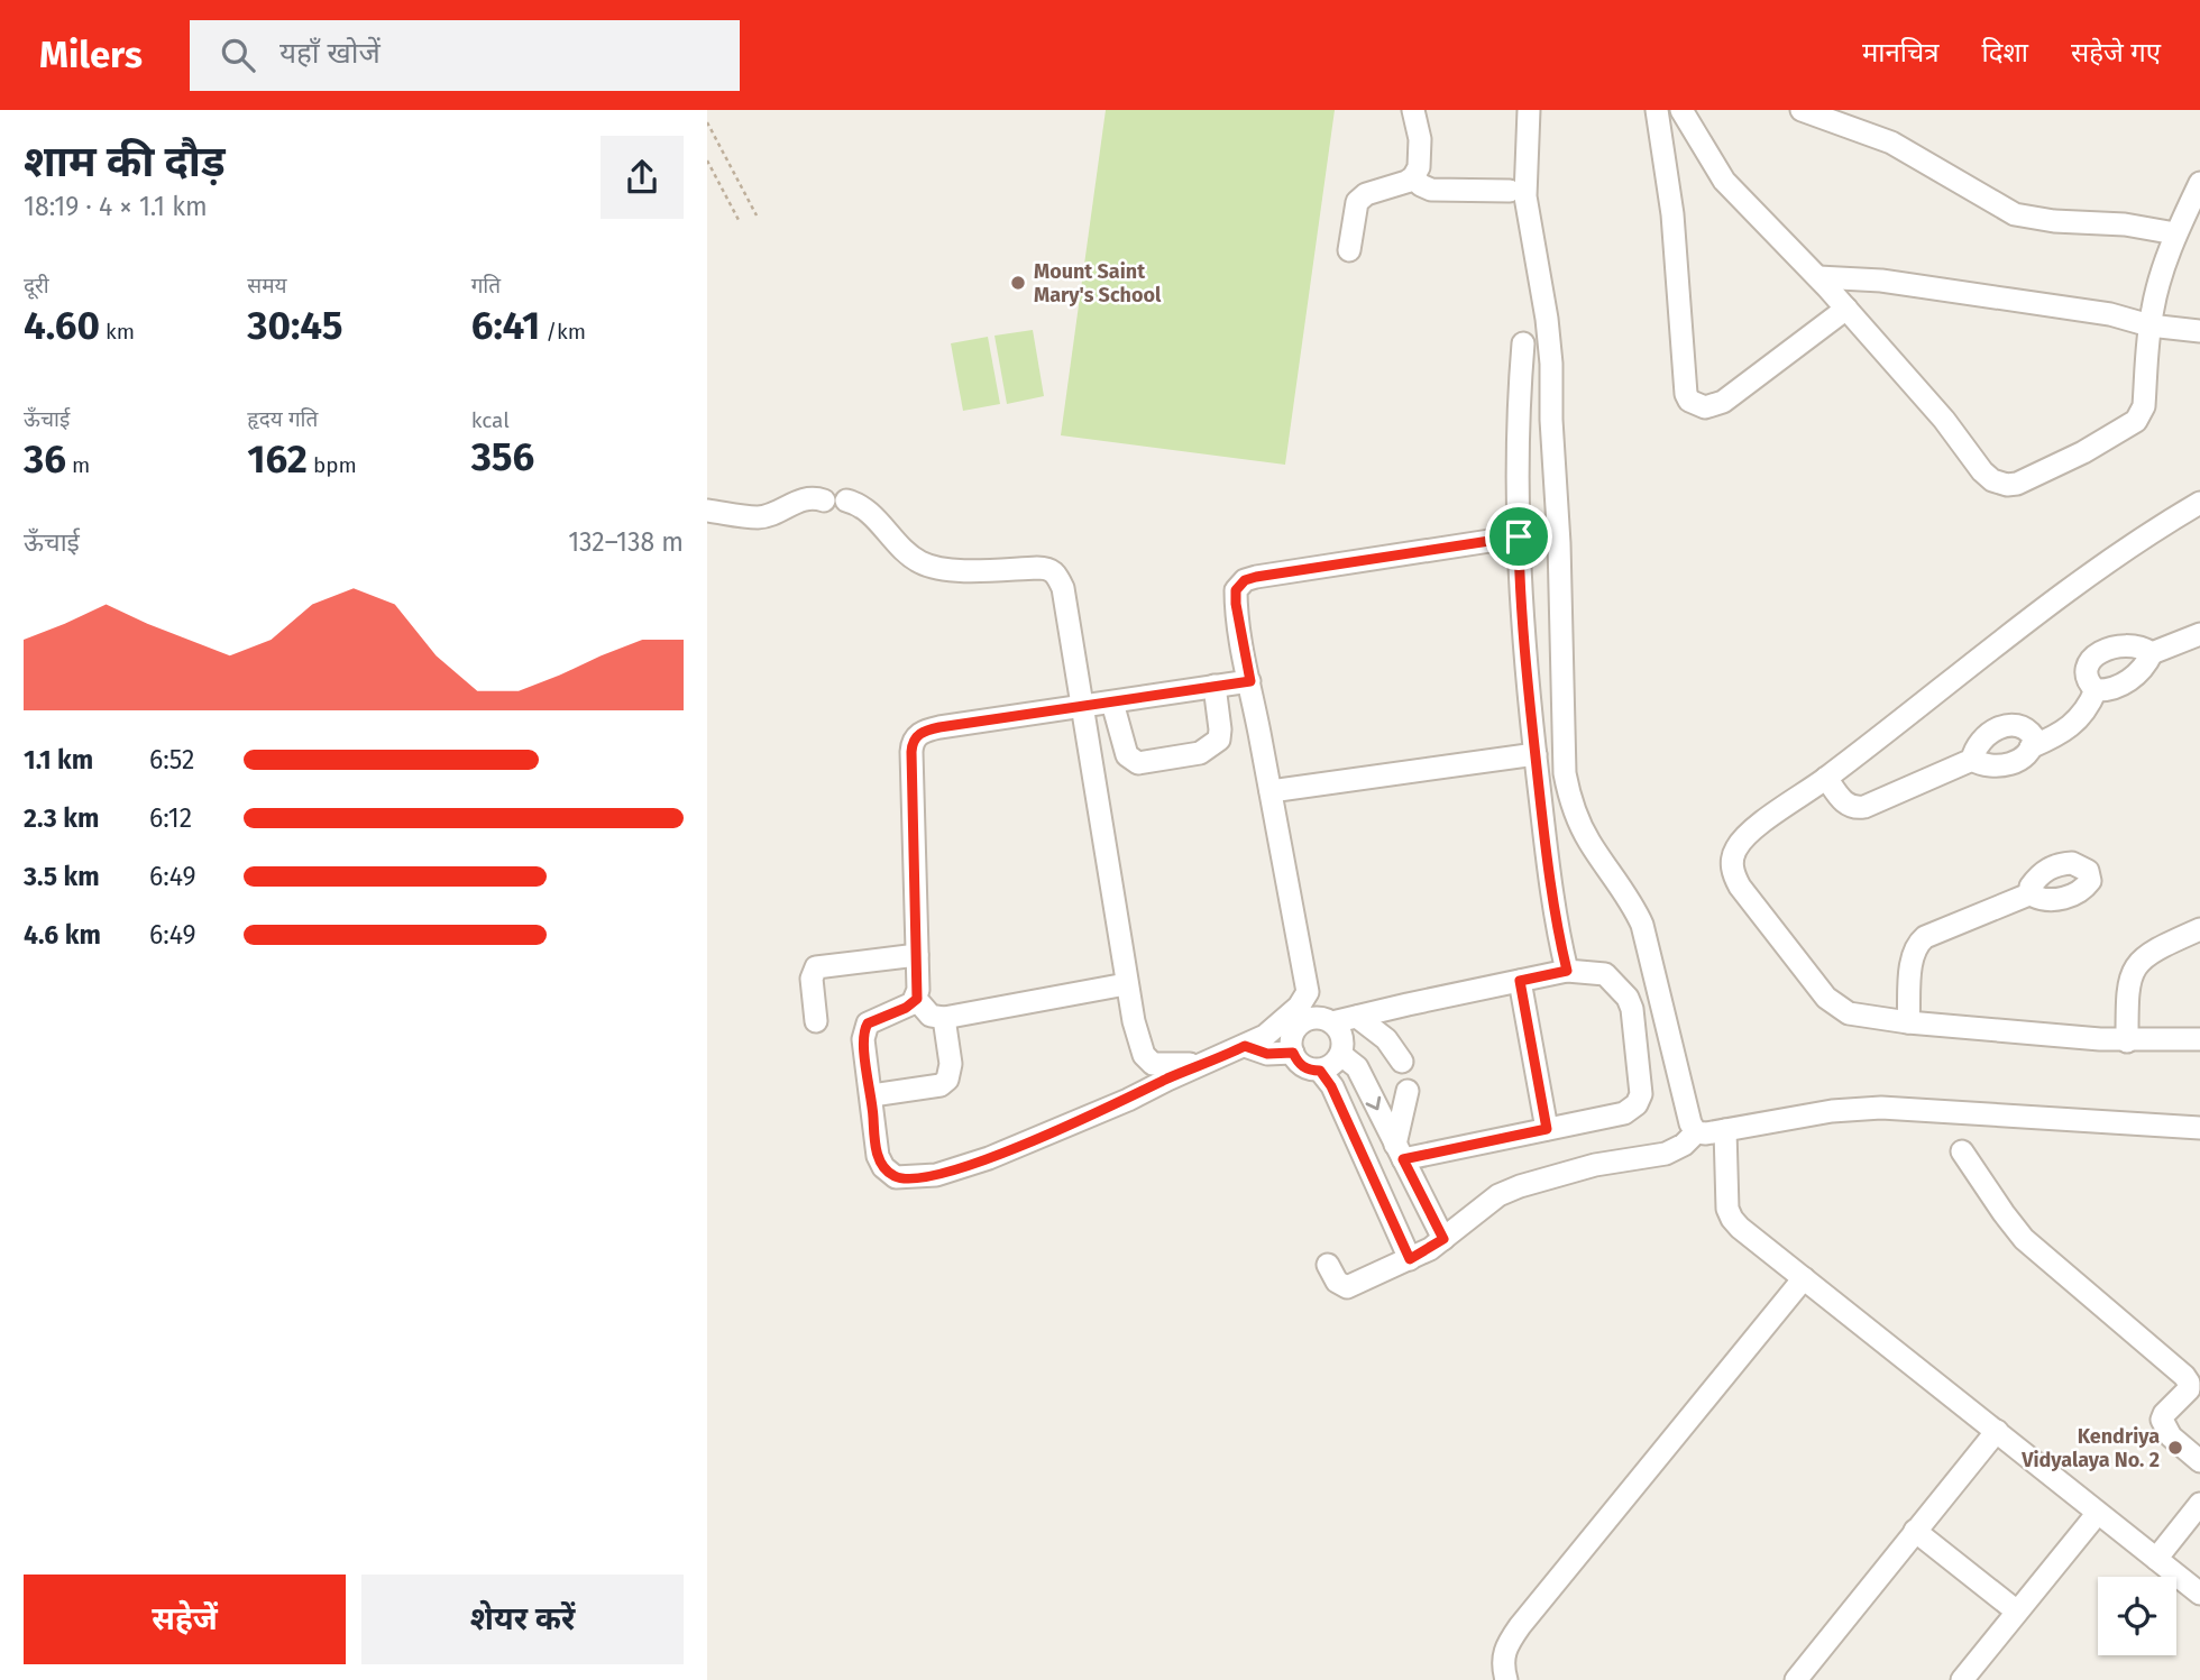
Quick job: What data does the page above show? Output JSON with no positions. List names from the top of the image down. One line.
{"places":["Mount Saint Mary's School","Kendriya Vidyalaya No. 2"],"page":{"header":"Milers","search":"यहाँ खोजें","nav":["मानचित्र","दिशा","सहेजे गए"],"heading":["शाम की दौड़","18:19 · 4 × 1.1 km"],"stats":[["दूरी","4.60 km"],["समय","30:45"],["गति","6:41 /km"],["ऊँचाई","36 m"],["हृदय गति","162 bpm"],["kcal","356"]],"chart":["ऊँचाई","132–138 m"],"list":[{"name":"1.1 km","note":"6:52"},{"name":"2.3 km","note":"6:12"},{"name":"3.5 km","note":"6:49"},{"name":"4.6 km","note":"6:49"}],"buttons":["सहेजें","शेयर करें"]}}
